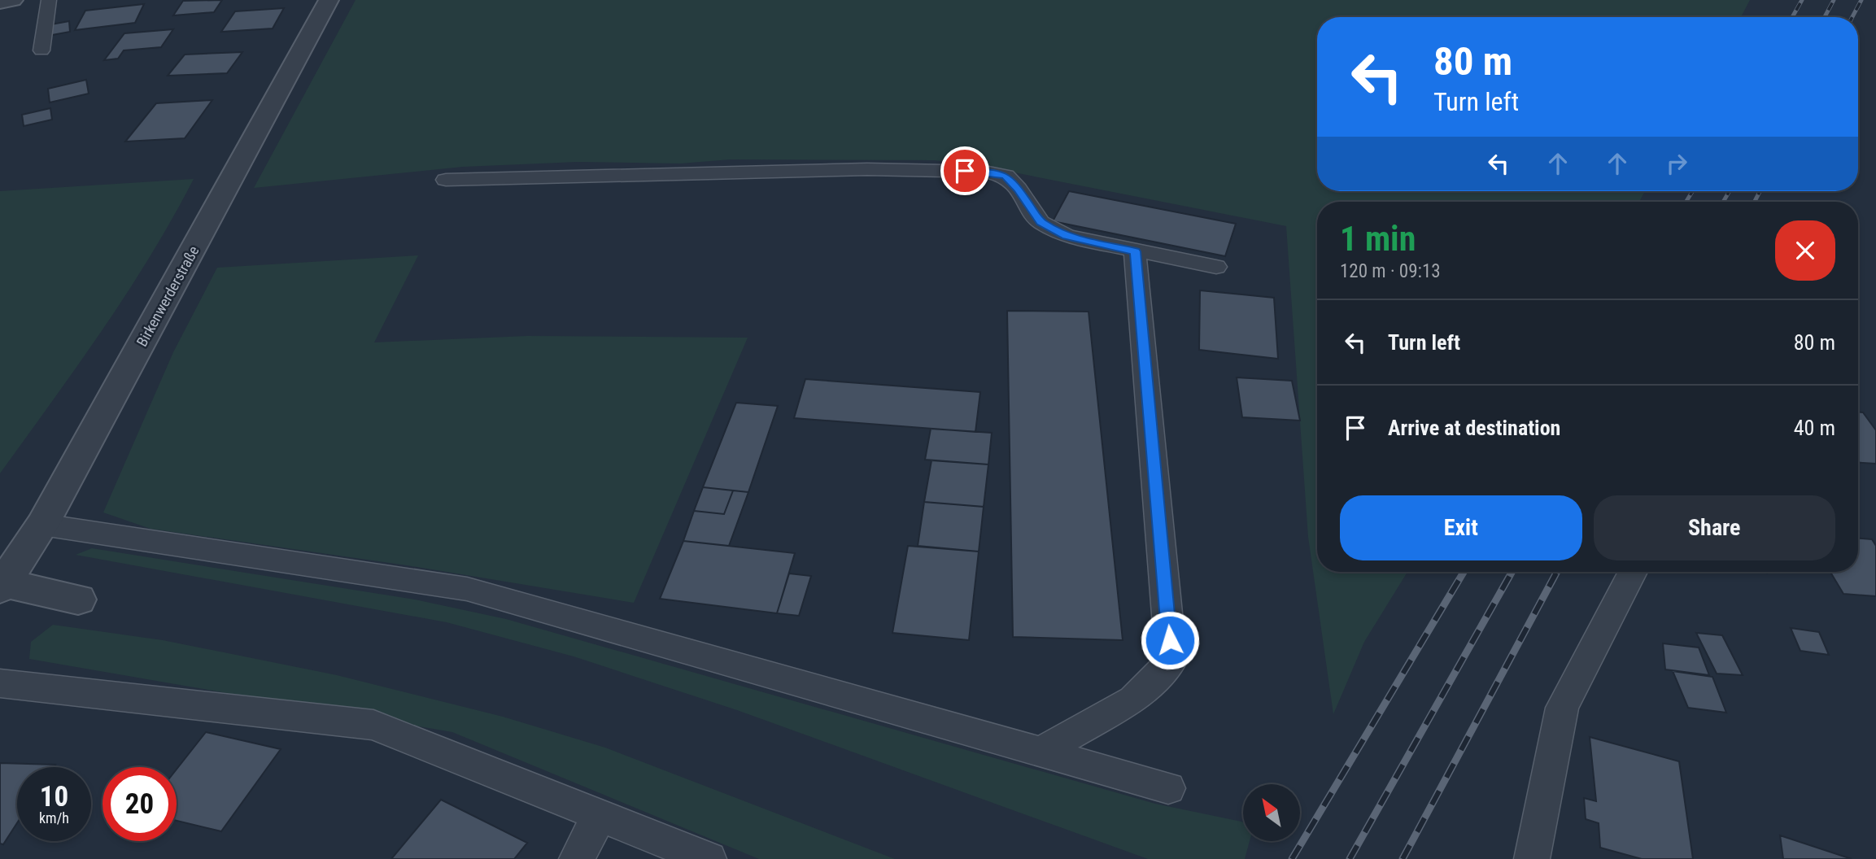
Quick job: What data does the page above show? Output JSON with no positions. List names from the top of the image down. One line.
{"streets":{"street":["Birkenwerderstraße"]},"north":"top left","page":{"turn":["80 m","Turn left"],"heading":["1 min","120 m · 09:13"],"list":[{"name":"Turn left","value":"80 m"},{"name":"Arrive at destination","value":"40 m"}],"buttons":["Exit","Share"],"speed":"10 km/h","limit":"20"}}
